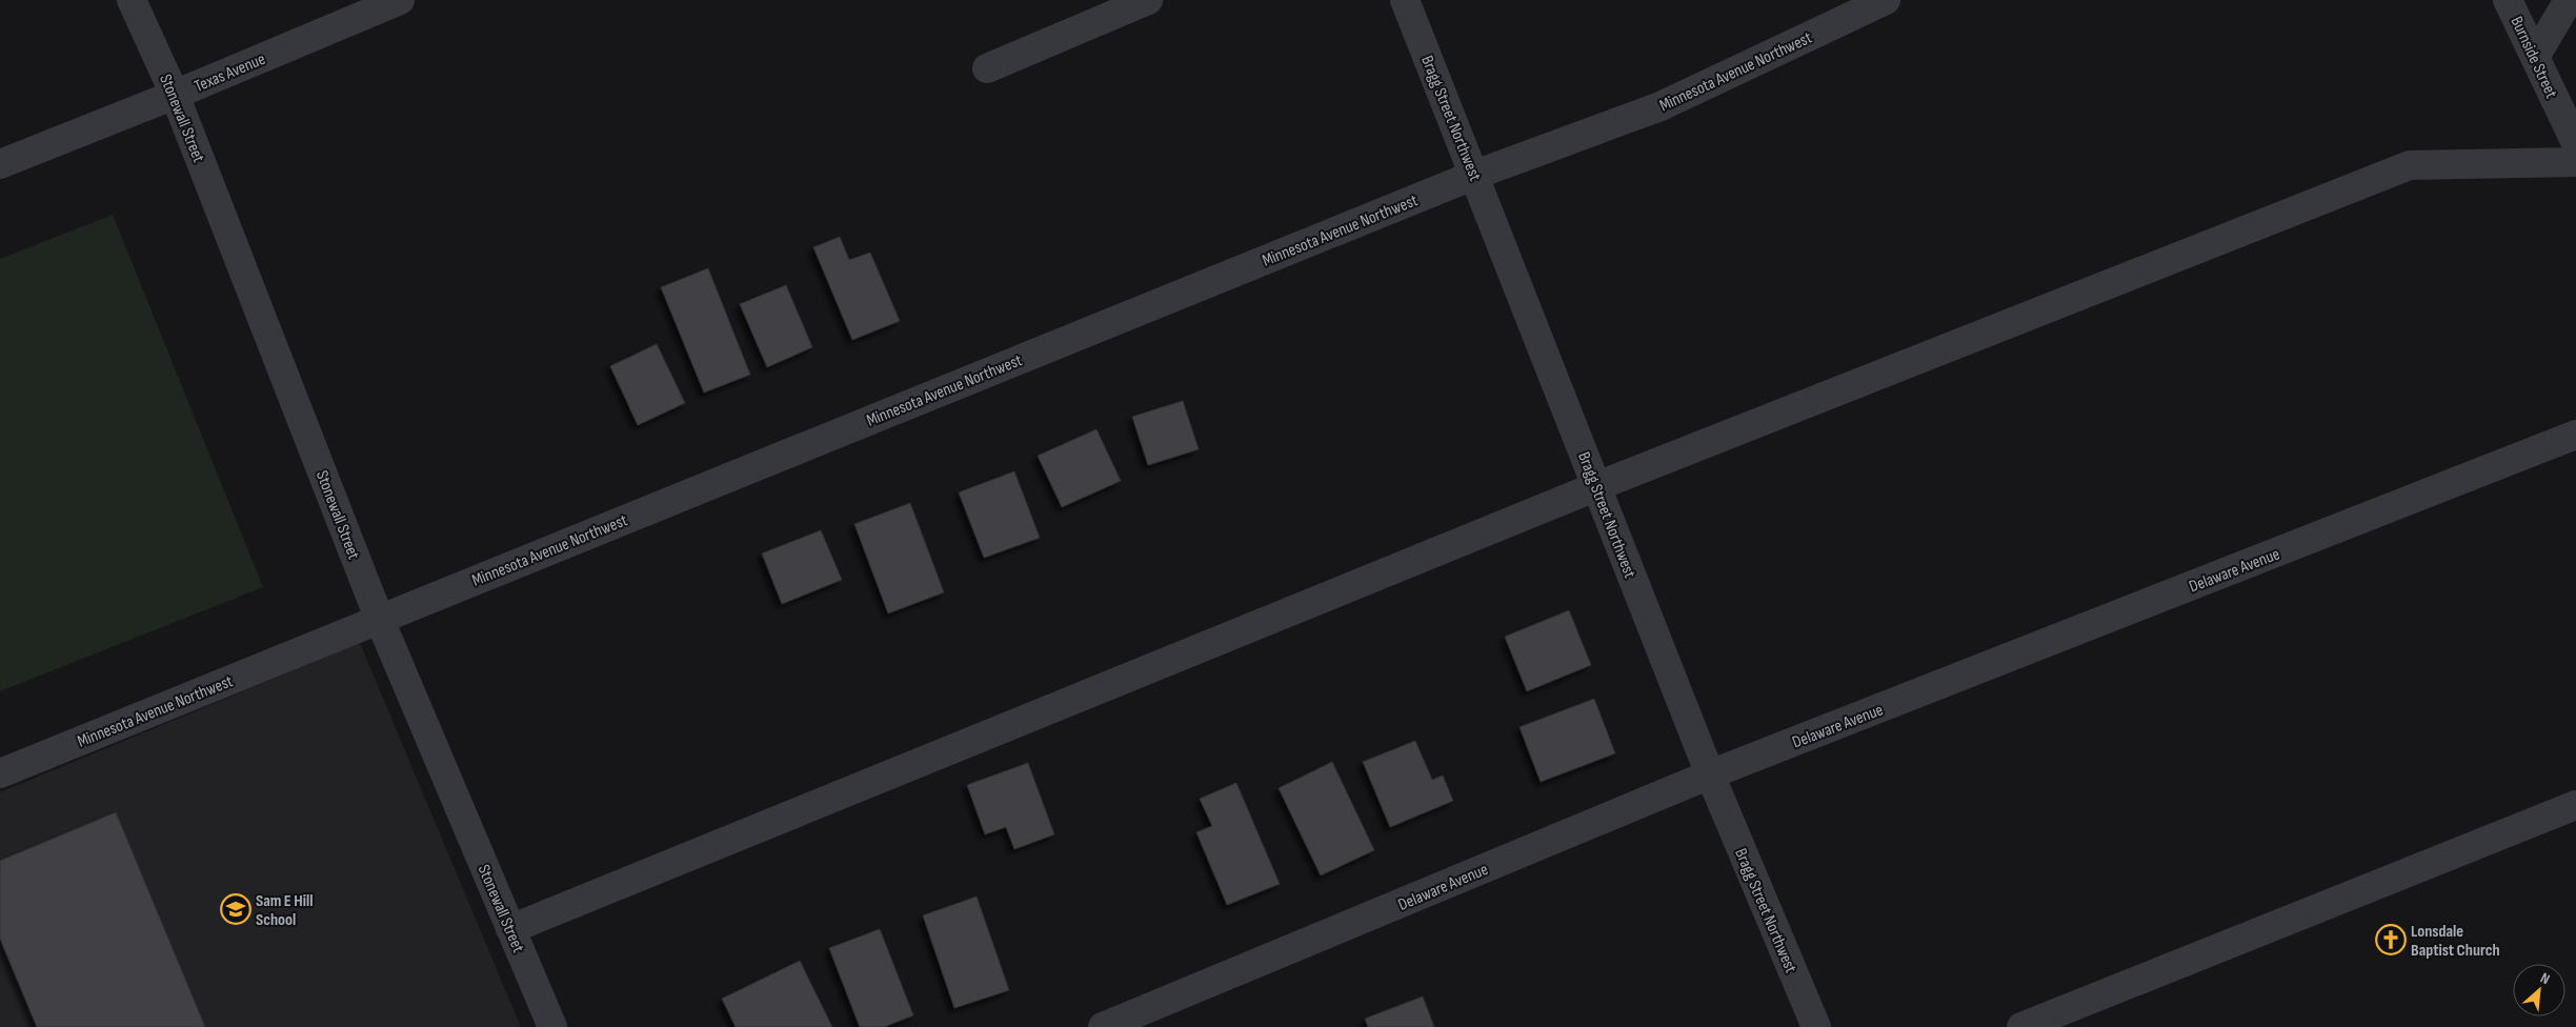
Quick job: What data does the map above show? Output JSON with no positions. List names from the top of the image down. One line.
{"streets":{"street":["Burnside Street","Minnesota Avenue Northwest","Texas Avenue","Stonewall Street","Bragg Street Northwest","Delaware Avenue"]},"crossings":[["Minnesota Avenue Northwest","Stonewall Street"],["Minnesota Avenue Northwest","Bragg Street Northwest"],["Texas Avenue","Stonewall Street"],["Bragg Street Northwest","Delaware Avenue"]],"places":{"school or university":["Sam E Hill School"],"church":["Lonsdale Baptist Church"]},"north":"top right"}
